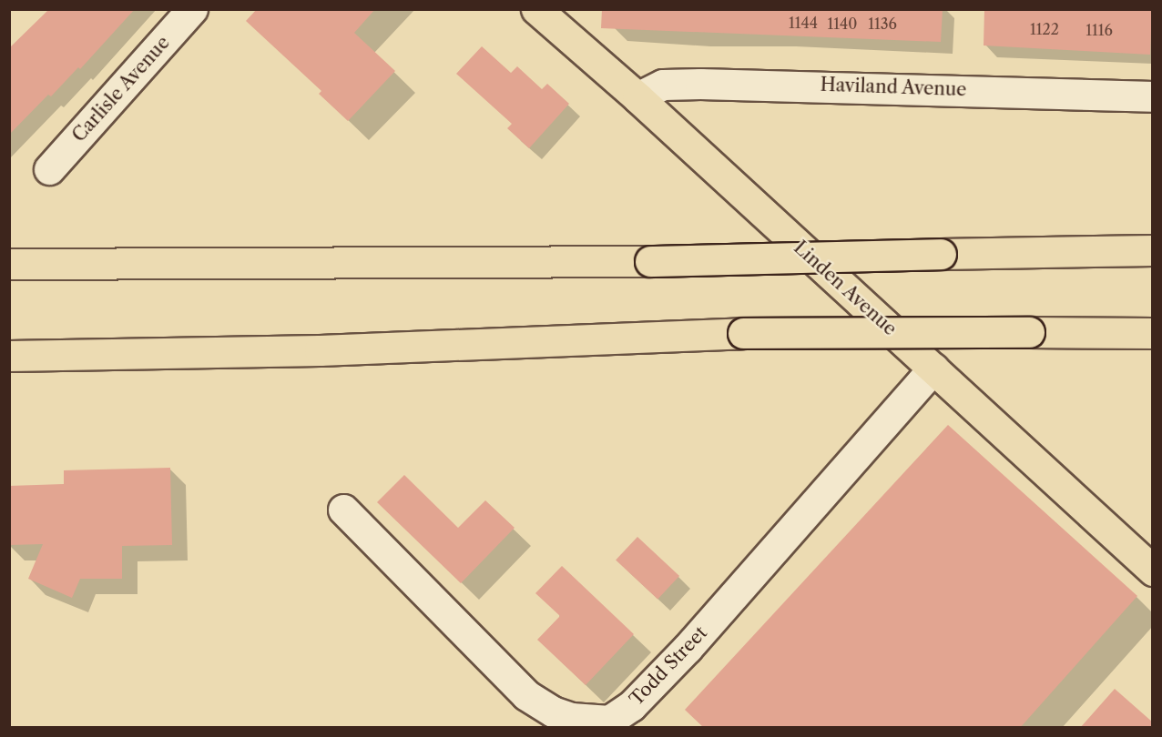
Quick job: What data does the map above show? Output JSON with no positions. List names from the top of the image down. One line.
{"streets":{"main road":["Linden Avenue"],"street":["Haviland Avenue","Carlisle Avenue","Todd Street"]},"crossings":[["Haviland Avenue","Linden Avenue"],["Linden Avenue","Todd Street"]],"house_numbers":["1144","1140","1136","1122","1116"]}
